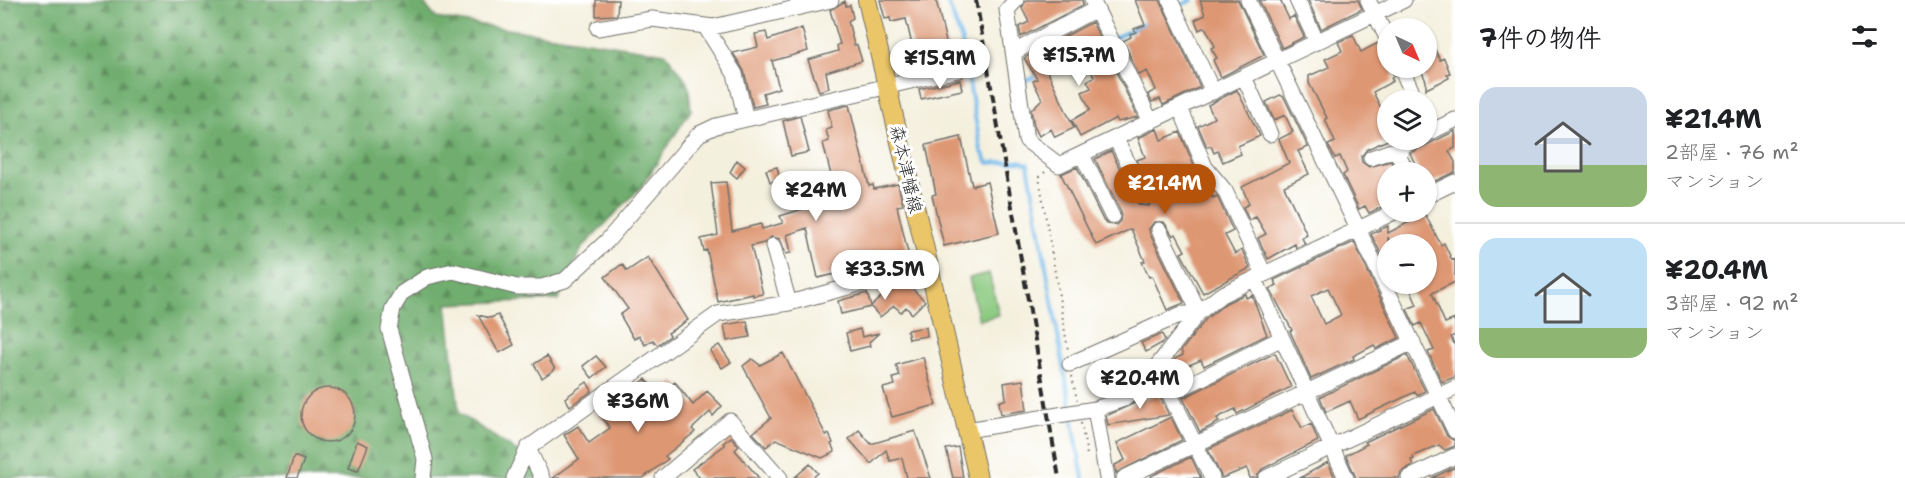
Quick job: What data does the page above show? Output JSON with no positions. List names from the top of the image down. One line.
{"streets":{"main road":["森本津幡線"]},"north":"bottom right","page":{"heading":"7件の物件","map_buttons":["+","−"],"price":["¥15.7M","¥15.9M","¥21.4M","¥24M","¥33.5M","¥20.4M","¥36M"],"list":[{"name":"¥21.4M","note":"2部屋 · 76 m² · マンション"},{"name":"¥20.4M","note":"3部屋 · 92 m² · マンション"}]}}
